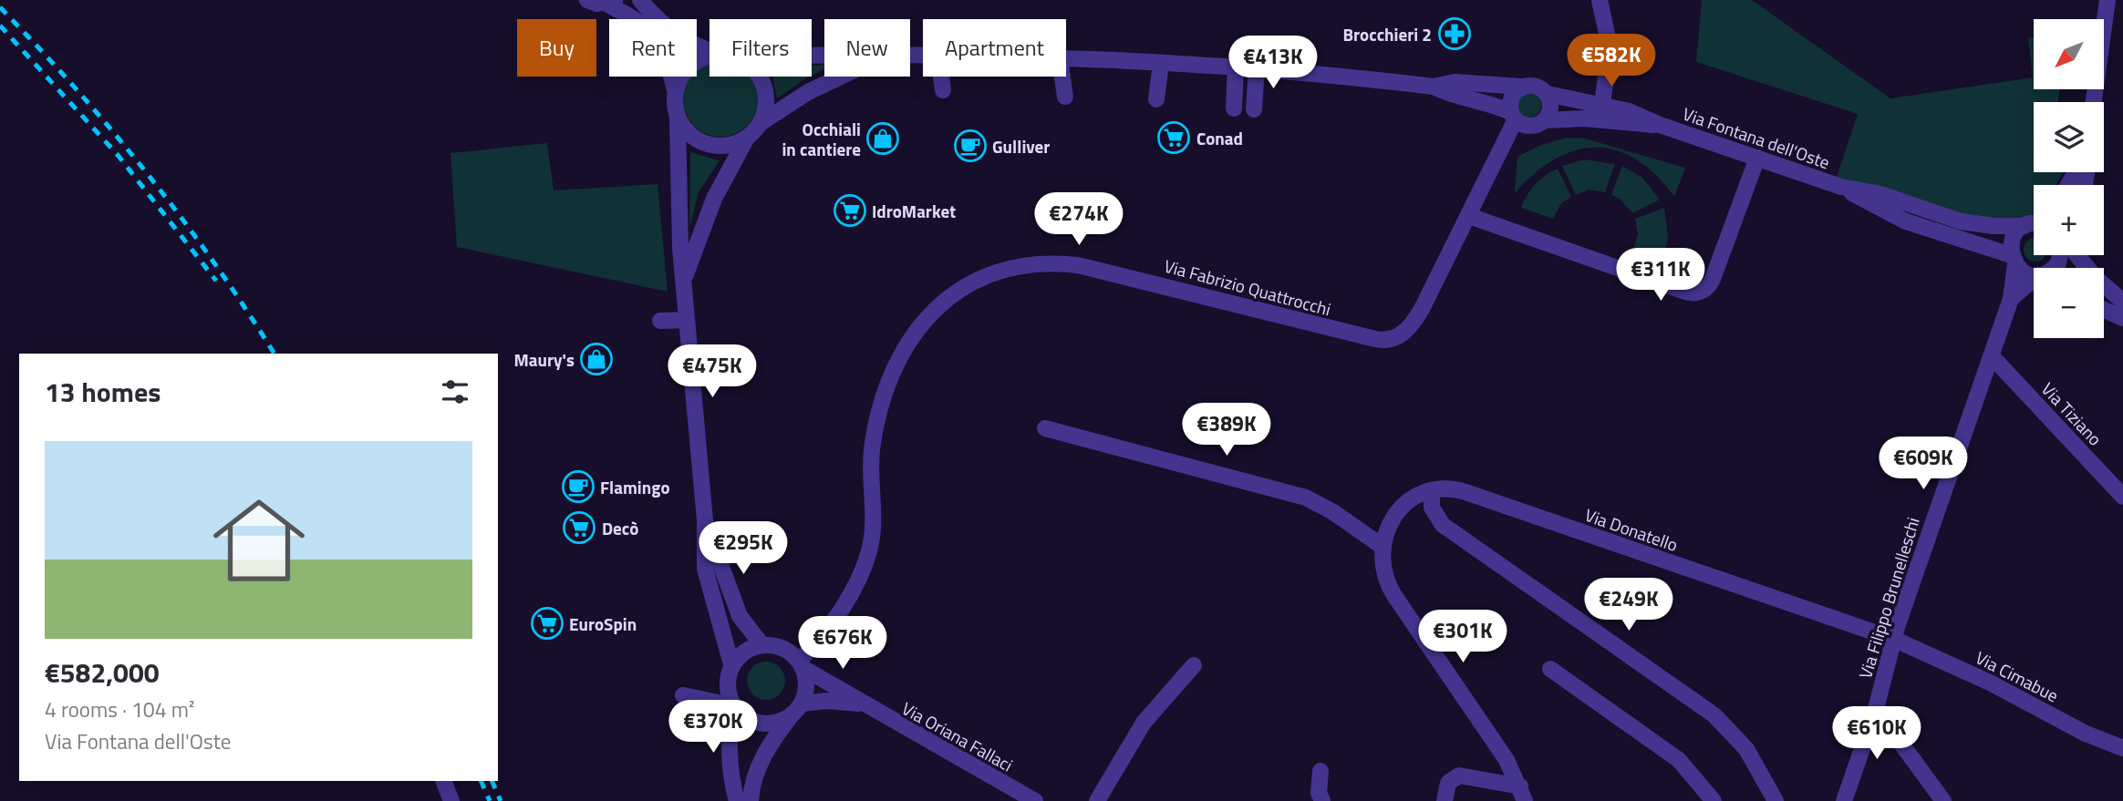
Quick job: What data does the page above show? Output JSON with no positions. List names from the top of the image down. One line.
{"streets":{"street":["Via Fontana dell'Oste","Via Fabrizio Quattrocchi","Via Tiziano","Via Donatello","Via Filippo Brunelleschi","Via Cimabue","Via Oriana Fallaci"]},"crossings":[["Via Fontana dell'Oste","Via Fabrizio Quattrocchi"],["Via Fontana dell'Oste","Via Filippo Brunelleschi"],["Via Fabrizio Quattrocchi","Via Oriana Fallaci"],["Via Tiziano","Via Filippo Brunelleschi"],["Via Donatello","Via Filippo Brunelleschi"],["Via Donatello","Via Cimabue"],["Via Filippo Brunelleschi","Via Cimabue"]],"places":{"pharmacy":["Brocchieri 2"],"supermarket":["Conad","IdroMarket","Decò","EuroSpin"],"shop":["Occhiali in cantiere","Maury's"],"cafe":["Gulliver","Flamingo"]},"north":"bottom left","page":{"map_buttons":["+","−"],"chip":["Buy","Rent","Filters","New","Apartment"],"price":["€582K","€413K","€274K","€311K","€475K","€389K","€609K","€295K","€249K","€301K","€676K","€370K","€610K"],"heading":"13 homes","list":[{"name":"€582,000","note":"4 rooms · 104 m² · Via Fontana dell'Oste"}]}}
